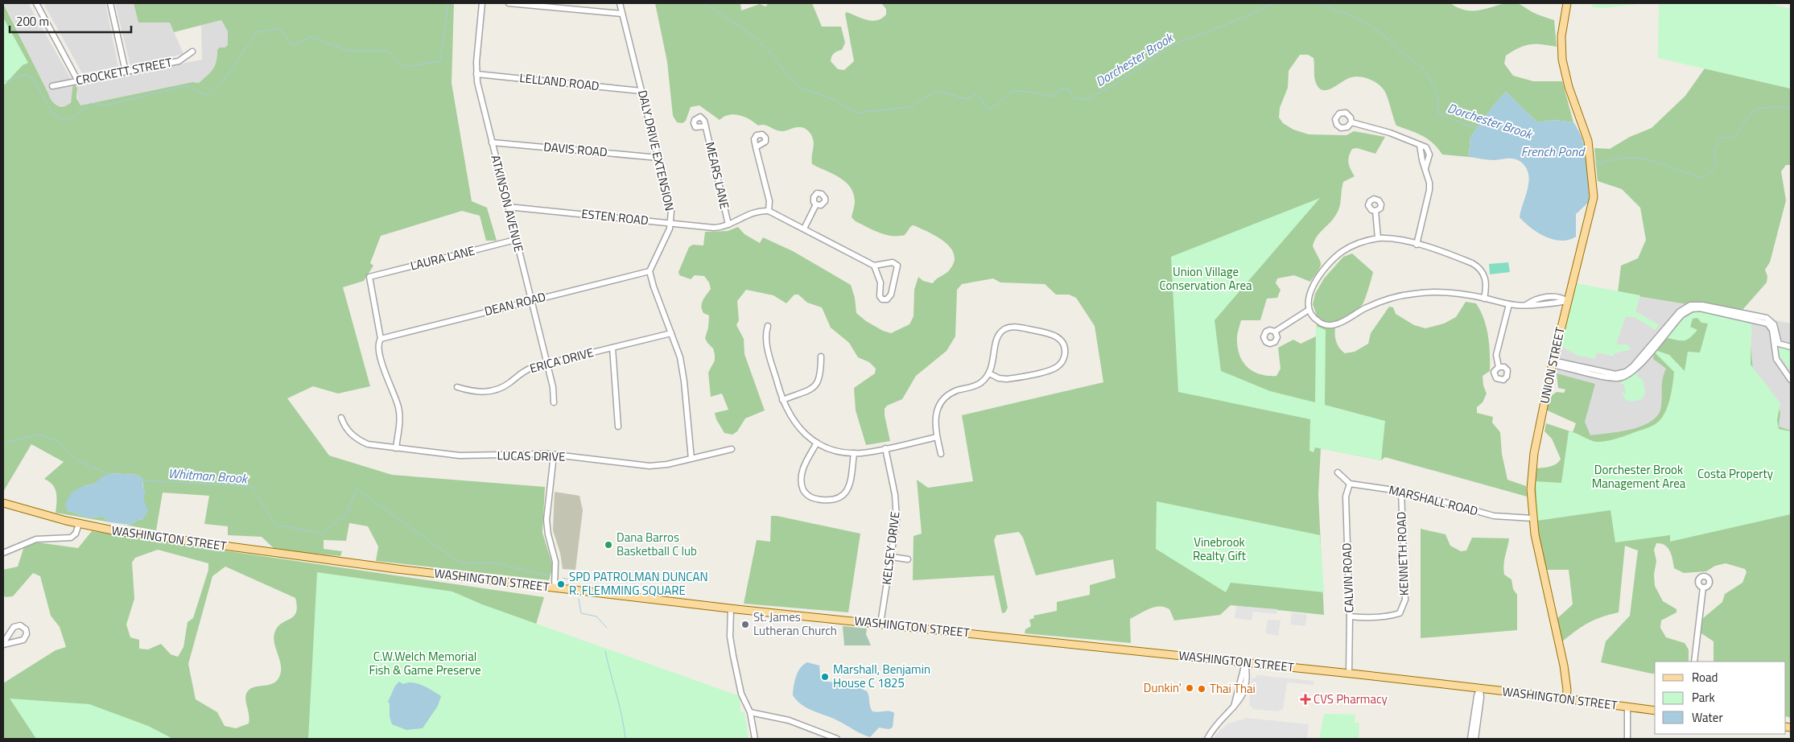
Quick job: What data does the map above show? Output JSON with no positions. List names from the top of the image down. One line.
{"streets":{"main road":["UNION STREET","WASHINGTON STREET"],"street":["CROCKETT STREET","LELLAND ROAD","DAVIS ROAD","DALY DRIVE EXTENSION","MEARS LANE","ATKINSON AVENUE","ESTEN ROAD","LAURA LANE","DEAN ROAD","ERICA DRIVE","LUCAS DRIVE","MARSHALL ROAD","KELSEY DRIVE","KENNETH ROAD","CALVIN ROAD"]},"crossings":[["LELLAND ROAD","DALY DRIVE EXTENSION"],["LELLAND ROAD","ATKINSON AVENUE"],["DAVIS ROAD","DALY DRIVE EXTENSION"],["DAVIS ROAD","ATKINSON AVENUE"],["DALY DRIVE EXTENSION","ESTEN ROAD"],["DALY DRIVE EXTENSION","DEAN ROAD"],["MEARS LANE","ESTEN ROAD"],["ATKINSON AVENUE","ESTEN ROAD"],["ATKINSON AVENUE","LAURA LANE"],["ATKINSON AVENUE","DEAN ROAD"],["ATKINSON AVENUE","ERICA DRIVE"],["LAURA LANE","DEAN ROAD"],["UNION STREET","MARSHALL ROAD"],["UNION STREET","WASHINGTON STREET"],["MARSHALL ROAD","KENNETH ROAD"],["MARSHALL ROAD","CALVIN ROAD"],["WASHINGTON STREET","KELSEY DRIVE"],["WASHINGTON STREET","CALVIN ROAD"],["KENNETH ROAD","CALVIN ROAD"]],"water":["Dorchester Brook","French Pond","Whitman Brook"],"parks":["Union Village Conservation Area","Dorchester Brook Management Area","Costa Property","Vinebrook Realty Gift","C.W.Welch Memorial Fish & Game Preserve"],"places":{"other":["Dana Barros Basketball C lub","SPD PATROLMAN DUNCAN R. FLEMMING SQUARE","St. James Lutheran Church","Marshall, Benjamin House C 1825","Dunkin'","Thai Thai"],"health":["CVS Pharmacy"]},"legend":["Road","Park","Water"],"scale_bar":"200 m"}
